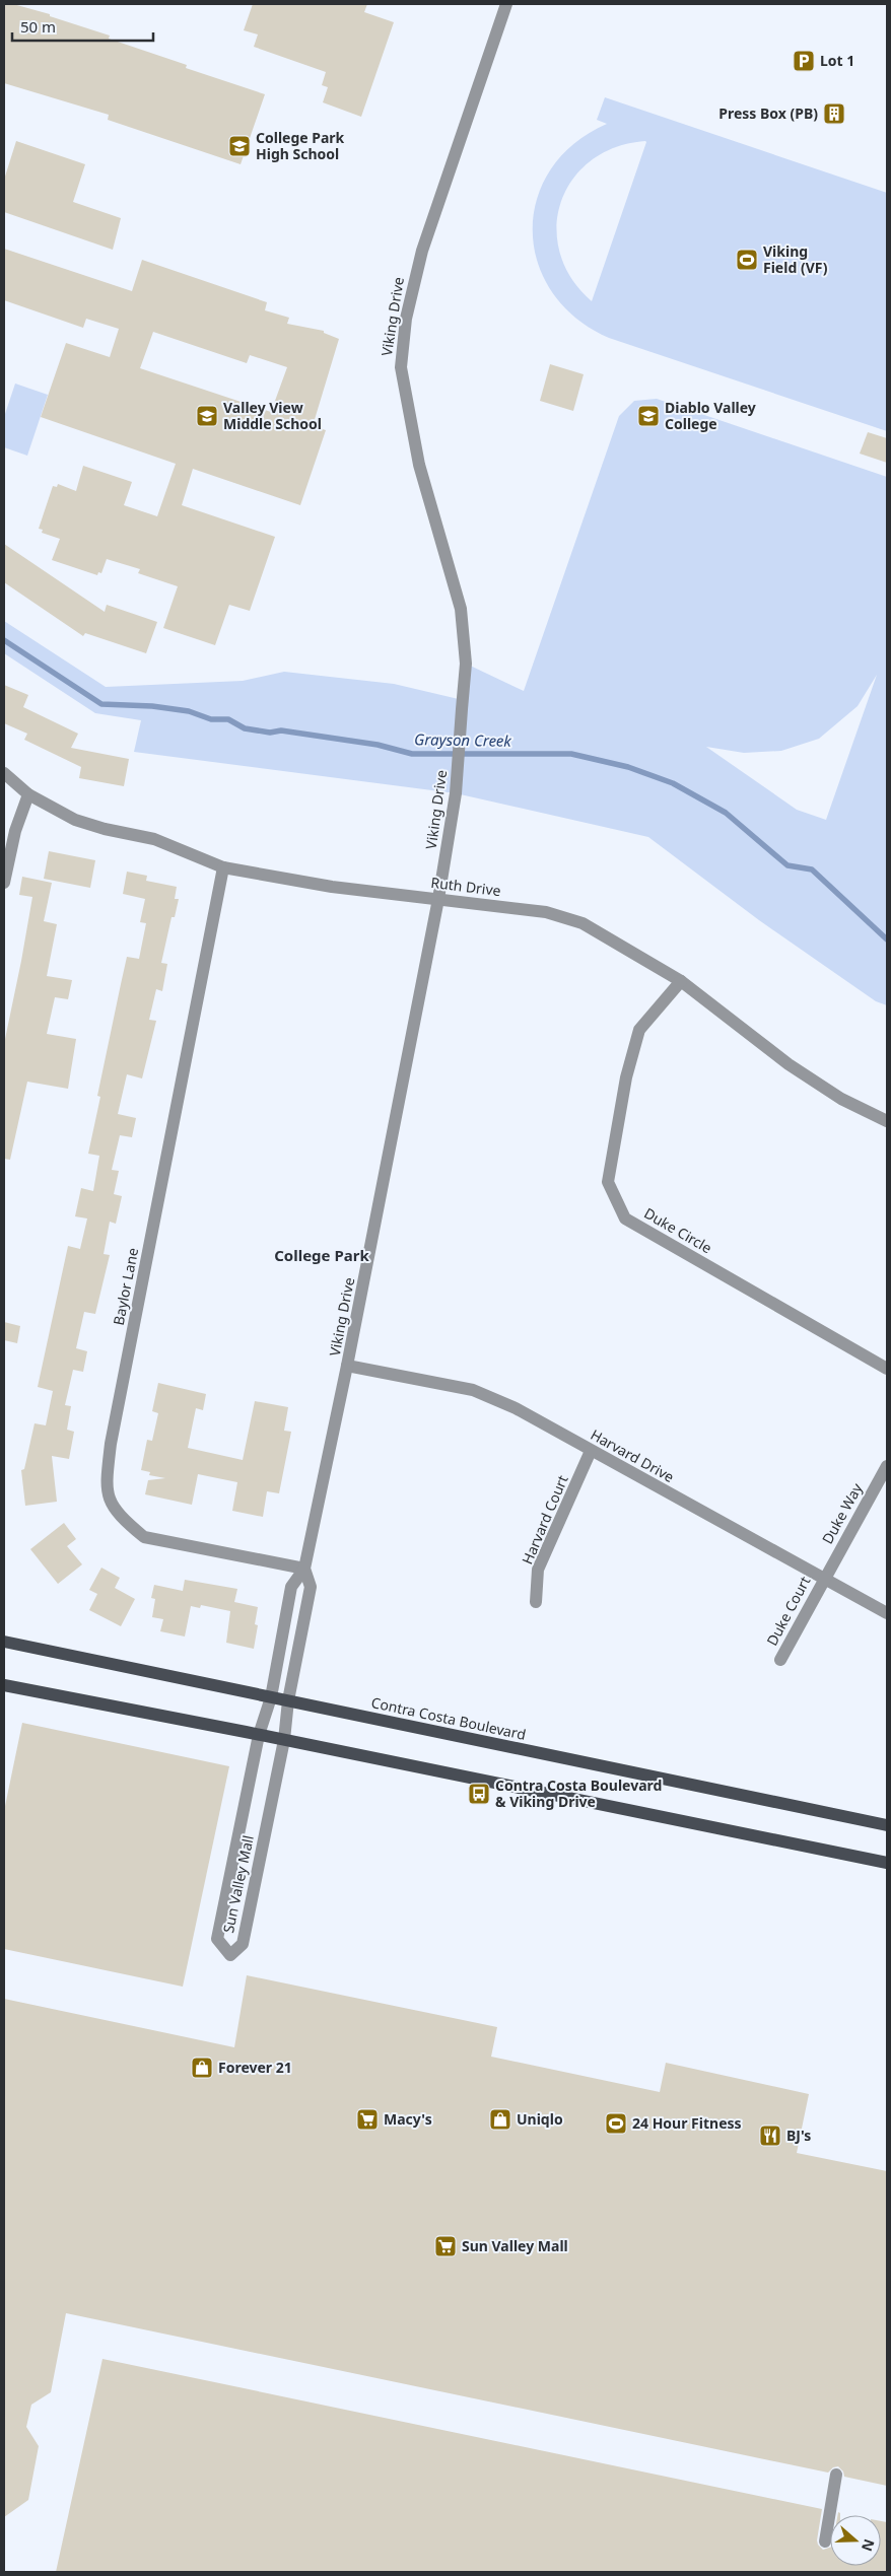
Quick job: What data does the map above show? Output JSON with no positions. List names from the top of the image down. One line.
{"streets":{"main road":["Contra Costa Boulevard"],"street":["Viking Drive","Ruth Drive","Duke Circle","Baylor Lane","Harvard Drive","Duke Way","Harvard Court","Duke Court","Sun Valley Mall"]},"crossings":[["Viking Drive","Ruth Drive"],["Viking Drive","Baylor Lane"],["Viking Drive","Harvard Drive"],["Viking Drive","Contra Costa Boulevard"],["Viking Drive","Sun Valley Mall"],["Ruth Drive","Duke Circle"],["Ruth Drive","Baylor Lane"],["Harvard Drive","Duke Way"],["Harvard Drive","Harvard Court"],["Harvard Drive","Duke Court"],["Duke Way","Duke Court"]],"districts":["College Park"],"water":["Grayson Creek"],"places":{"parking":["Lot 1"],"building":["Press Box (PB)"],"school or university":["College Park High School","Valley View Middle School","Diablo Valley College"],"sports":["Viking Field (VF)","24 Hour Fitness"],"bus stop":["Contra Costa Boulevard & Viking Drive"],"shop":["Forever 21","Uniqlo"],"supermarket":["Macy's","Sun Valley Mall"],"restaurant":["BJ's"]},"scale_bar":"50 m","north":"right"}
